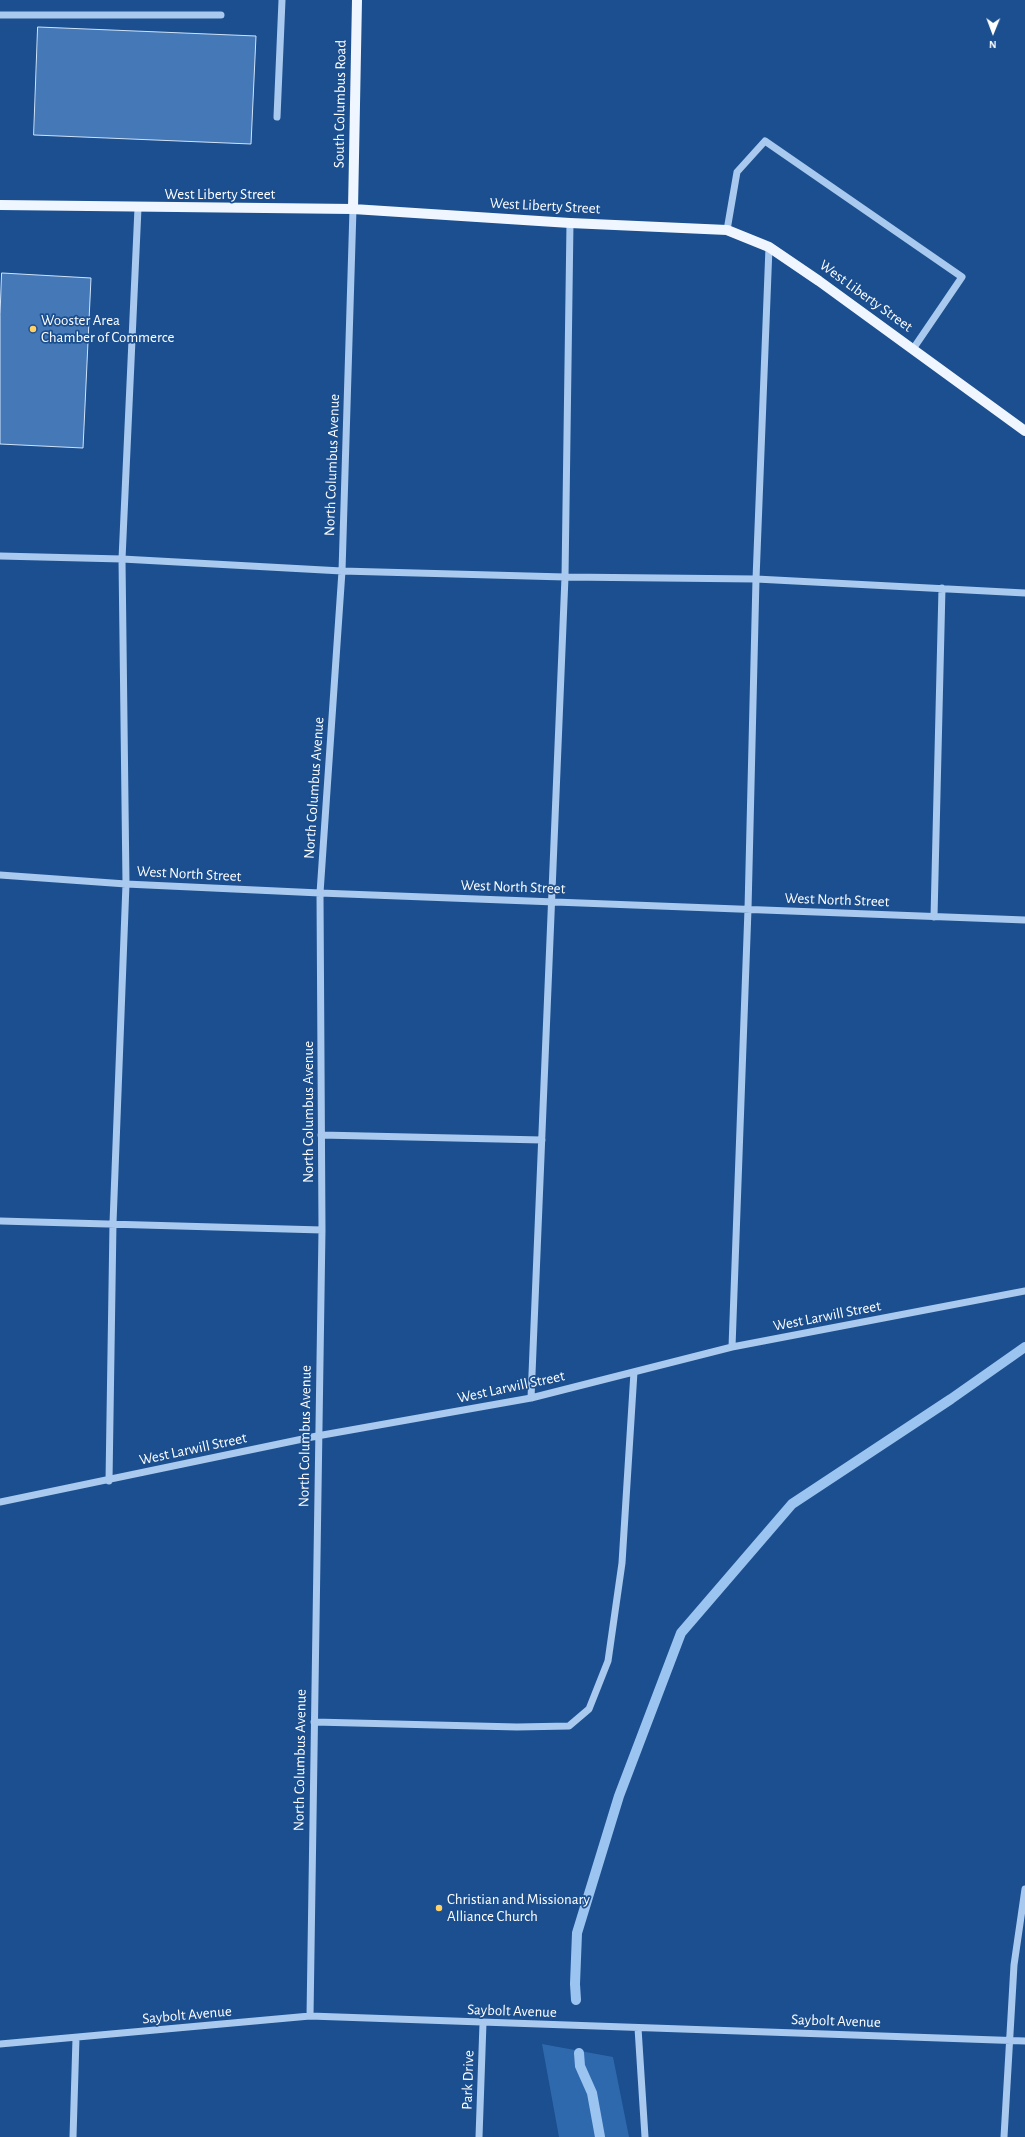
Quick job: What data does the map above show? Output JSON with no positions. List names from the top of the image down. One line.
{"streets":{"main road":["South Columbus Road","West Liberty Street"],"street":["North Columbus Avenue","West North Street","West Larwill Street","Saybolt Avenue","Park Drive"]},"crossings":[["South Columbus Road","West Liberty Street"],["South Columbus Road","North Columbus Avenue"],["West Liberty Street","North Columbus Avenue"],["North Columbus Avenue","West North Street"],["North Columbus Avenue","West Larwill Street"],["North Columbus Avenue","Saybolt Avenue"],["Saybolt Avenue","Park Drive"]],"places":["Wooster Area Chamber of Commerce","Christian and Missionary Alliance Church"],"north":"bottom"}
